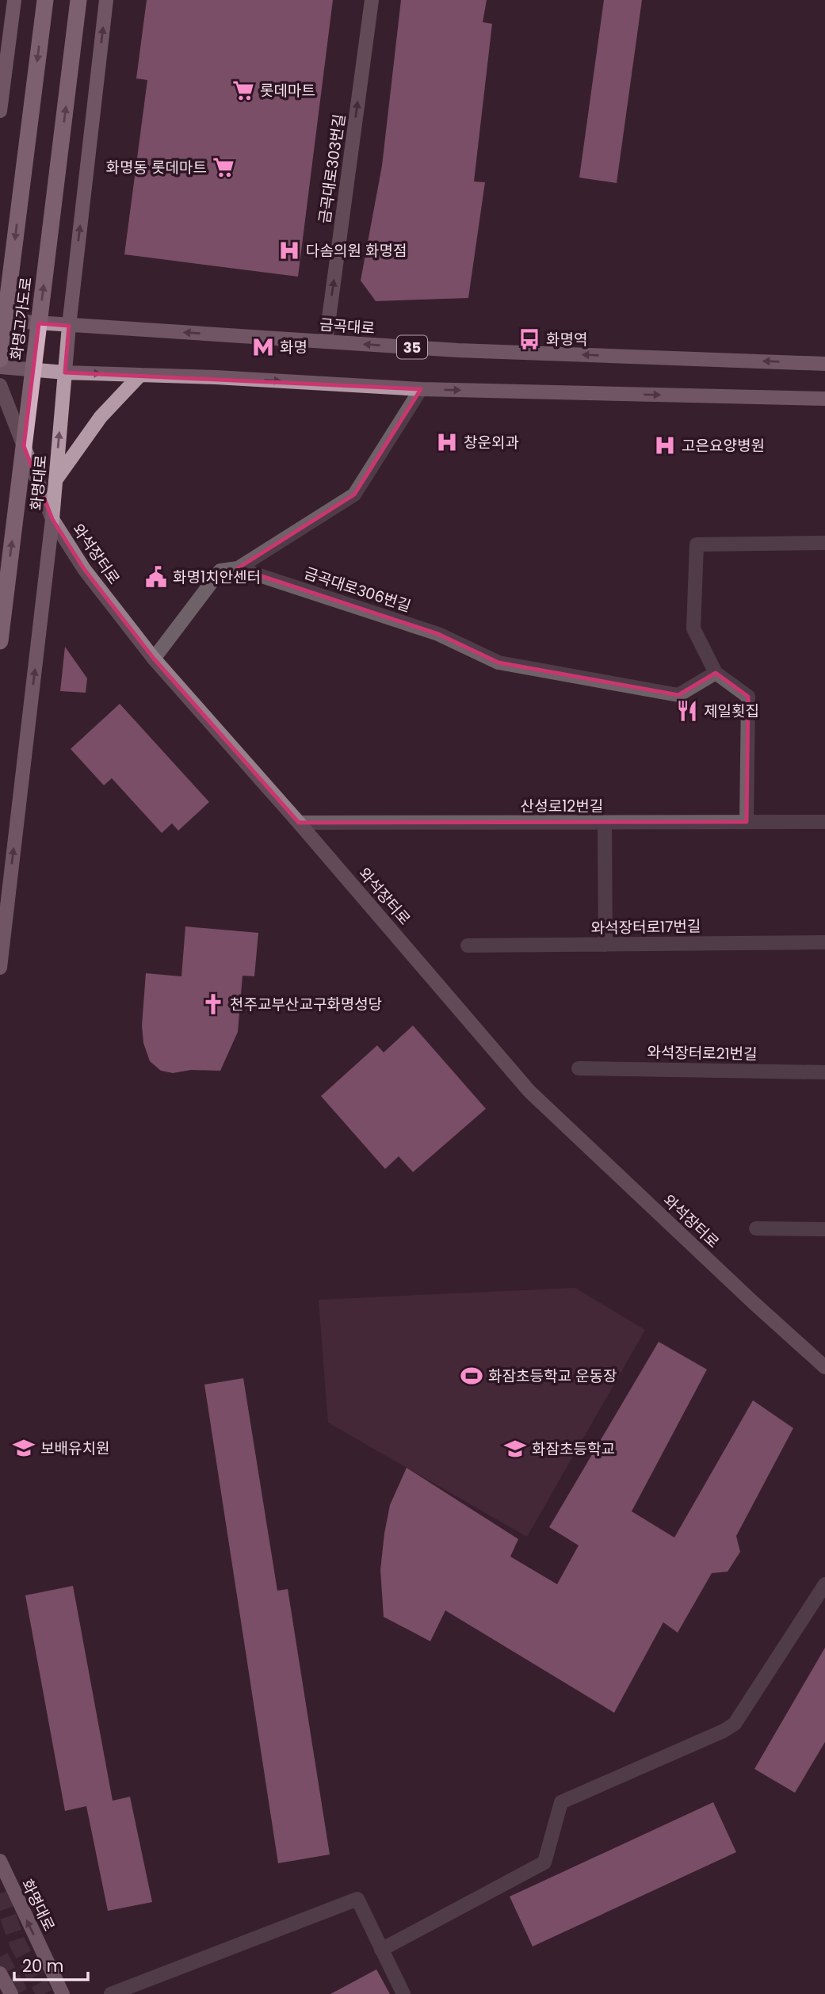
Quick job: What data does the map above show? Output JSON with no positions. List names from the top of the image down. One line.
{"streets":{"highway":["화명고가도로"],"main road":["금곡대로303번길","금곡대로","35","화명대로","와석장터로"],"street":["금곡대로306번길","산성로12번길","와석장터로17번길","와석장터로21번길"]},"crossings":[["금곡대로303번길","금곡대로"],["금곡대로","화명대로"],["화명대로","와석장터로"],["와석장터로","산성로12번길"]],"one_way":["금곡대로303번길","화명대로"],"places":{"supermarket":["롯데마트","화명동 롯데마트"],"hospital":["다솜의원 화명점","창운외과","고은요양병원"],"bus stop":["화명역"],"metro station":["화명"],"public building":["화명1치안센터"],"restaurant":["제일횟집"],"church":["천주교부산교구화명성당"],"sports":["화잠초등학교 운동장"],"school or university":["보배유치원","화잠초등학교"]},"scale_bar":"20 m"}
